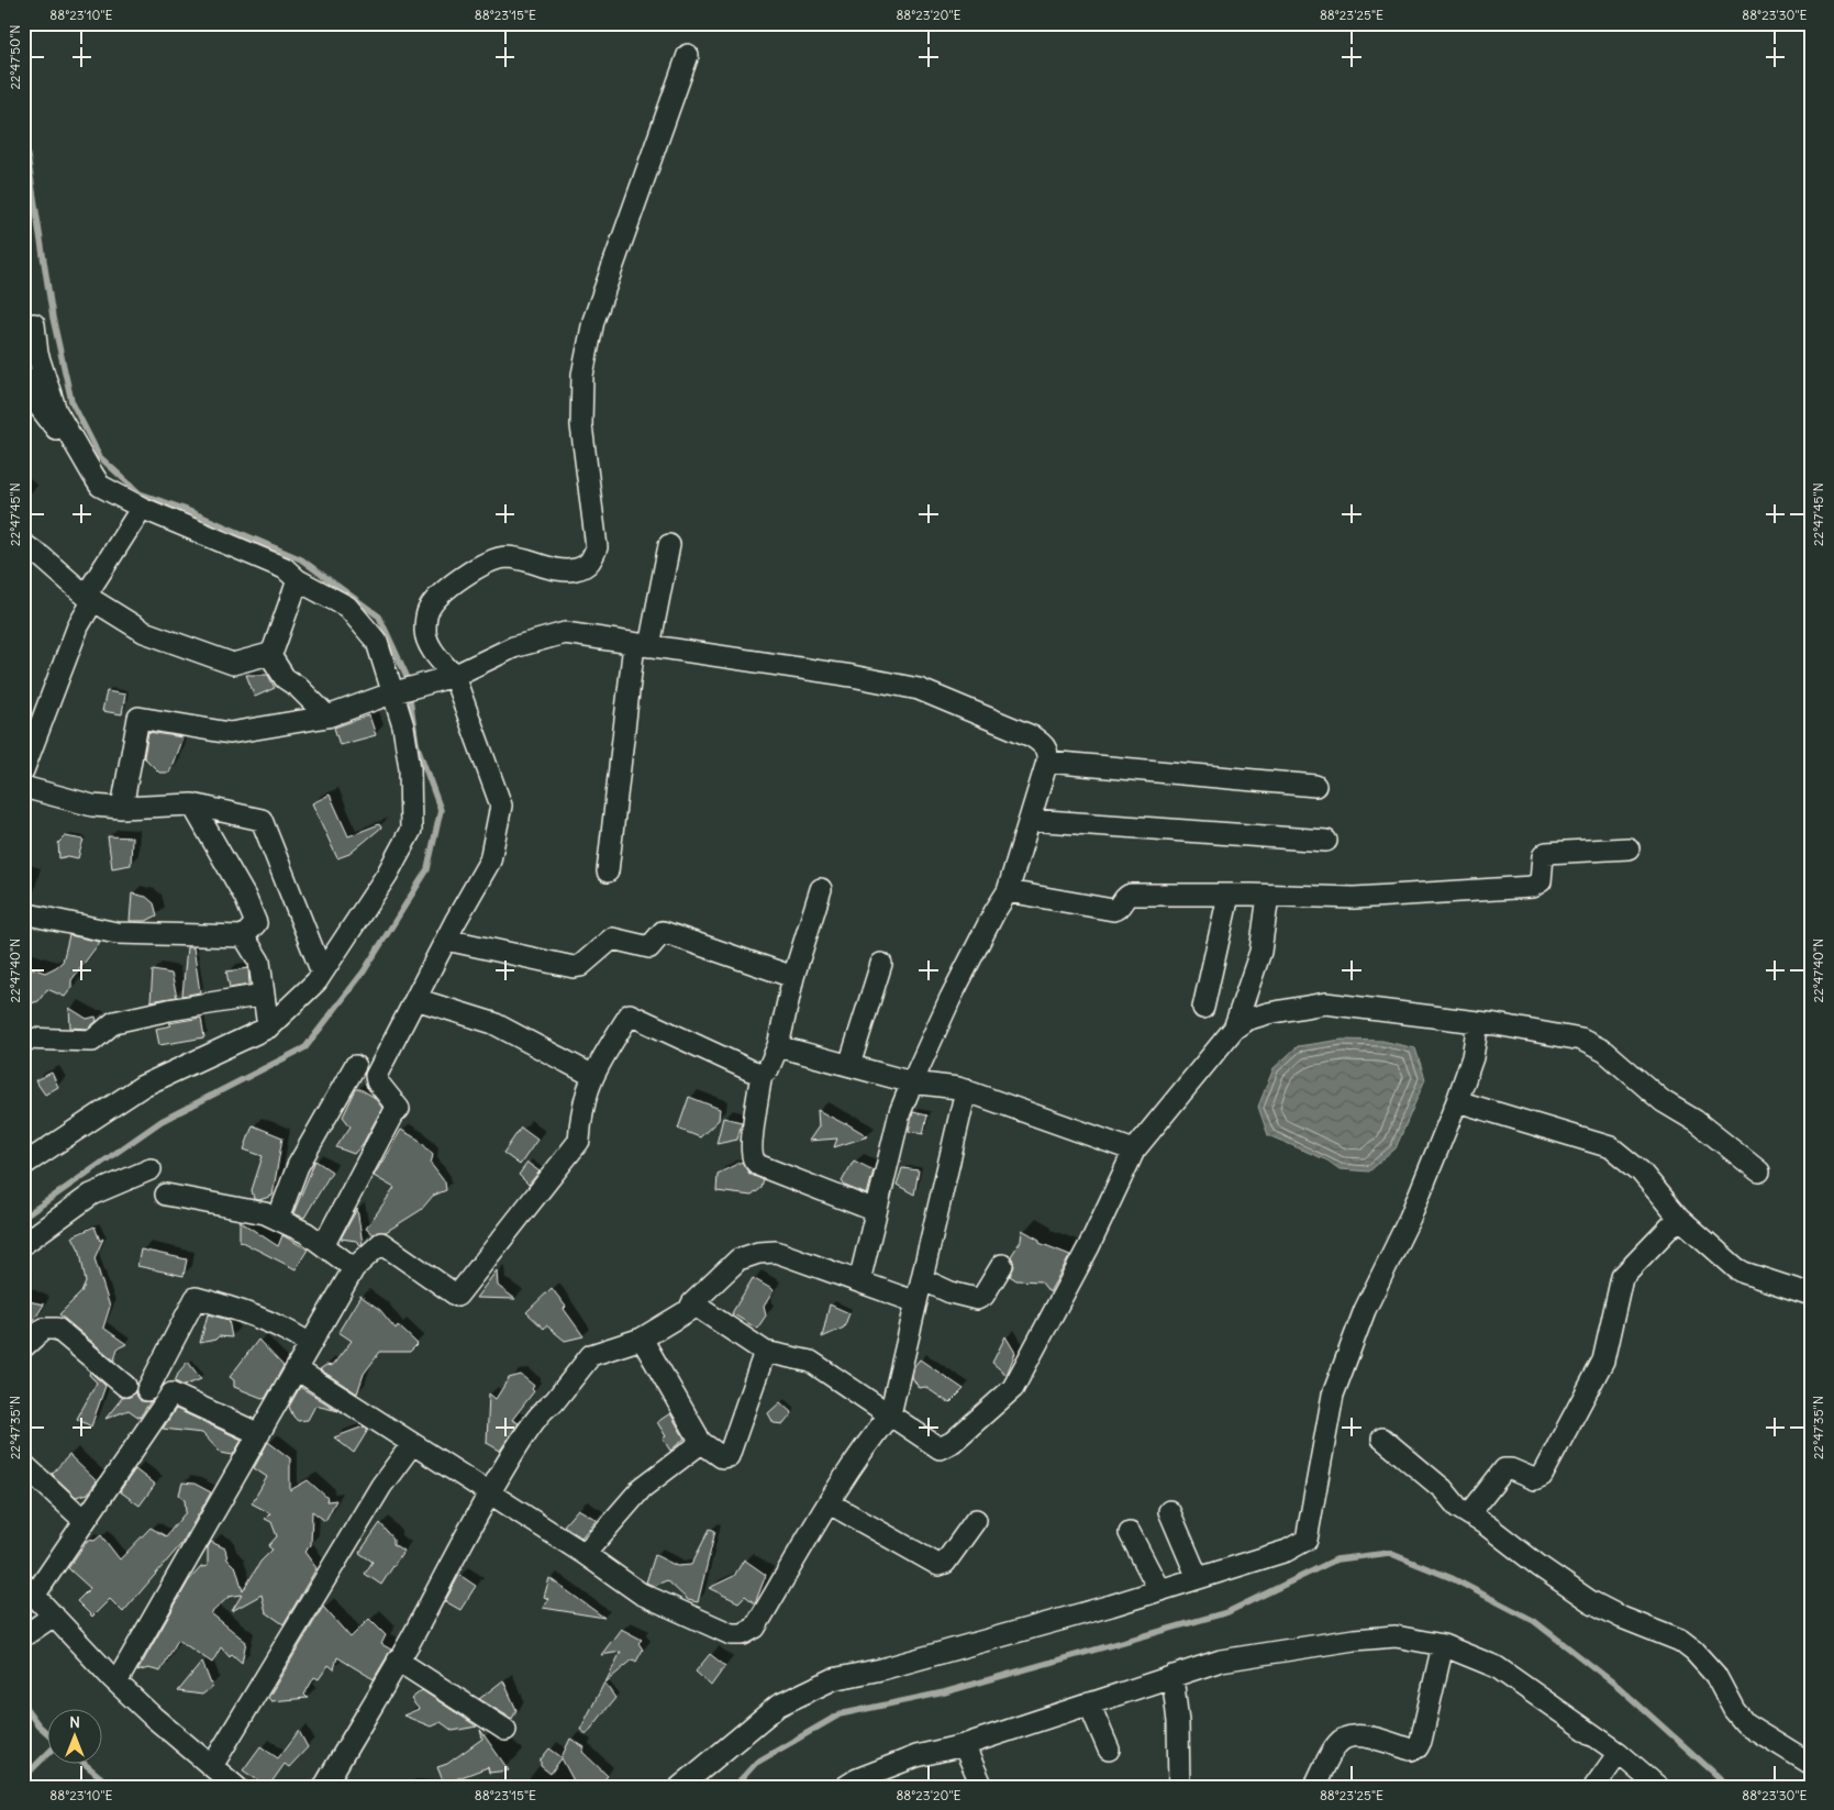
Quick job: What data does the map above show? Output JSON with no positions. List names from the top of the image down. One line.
{"north":"top","coordinates":["88°23'10\"E","88°23'15\"E","88°23'20\"E","88°23'25\"E","88°23'30\"E","22°47'50\"N","22°47'45\"N","22°47'40\"N","22°47'35\"N"]}
